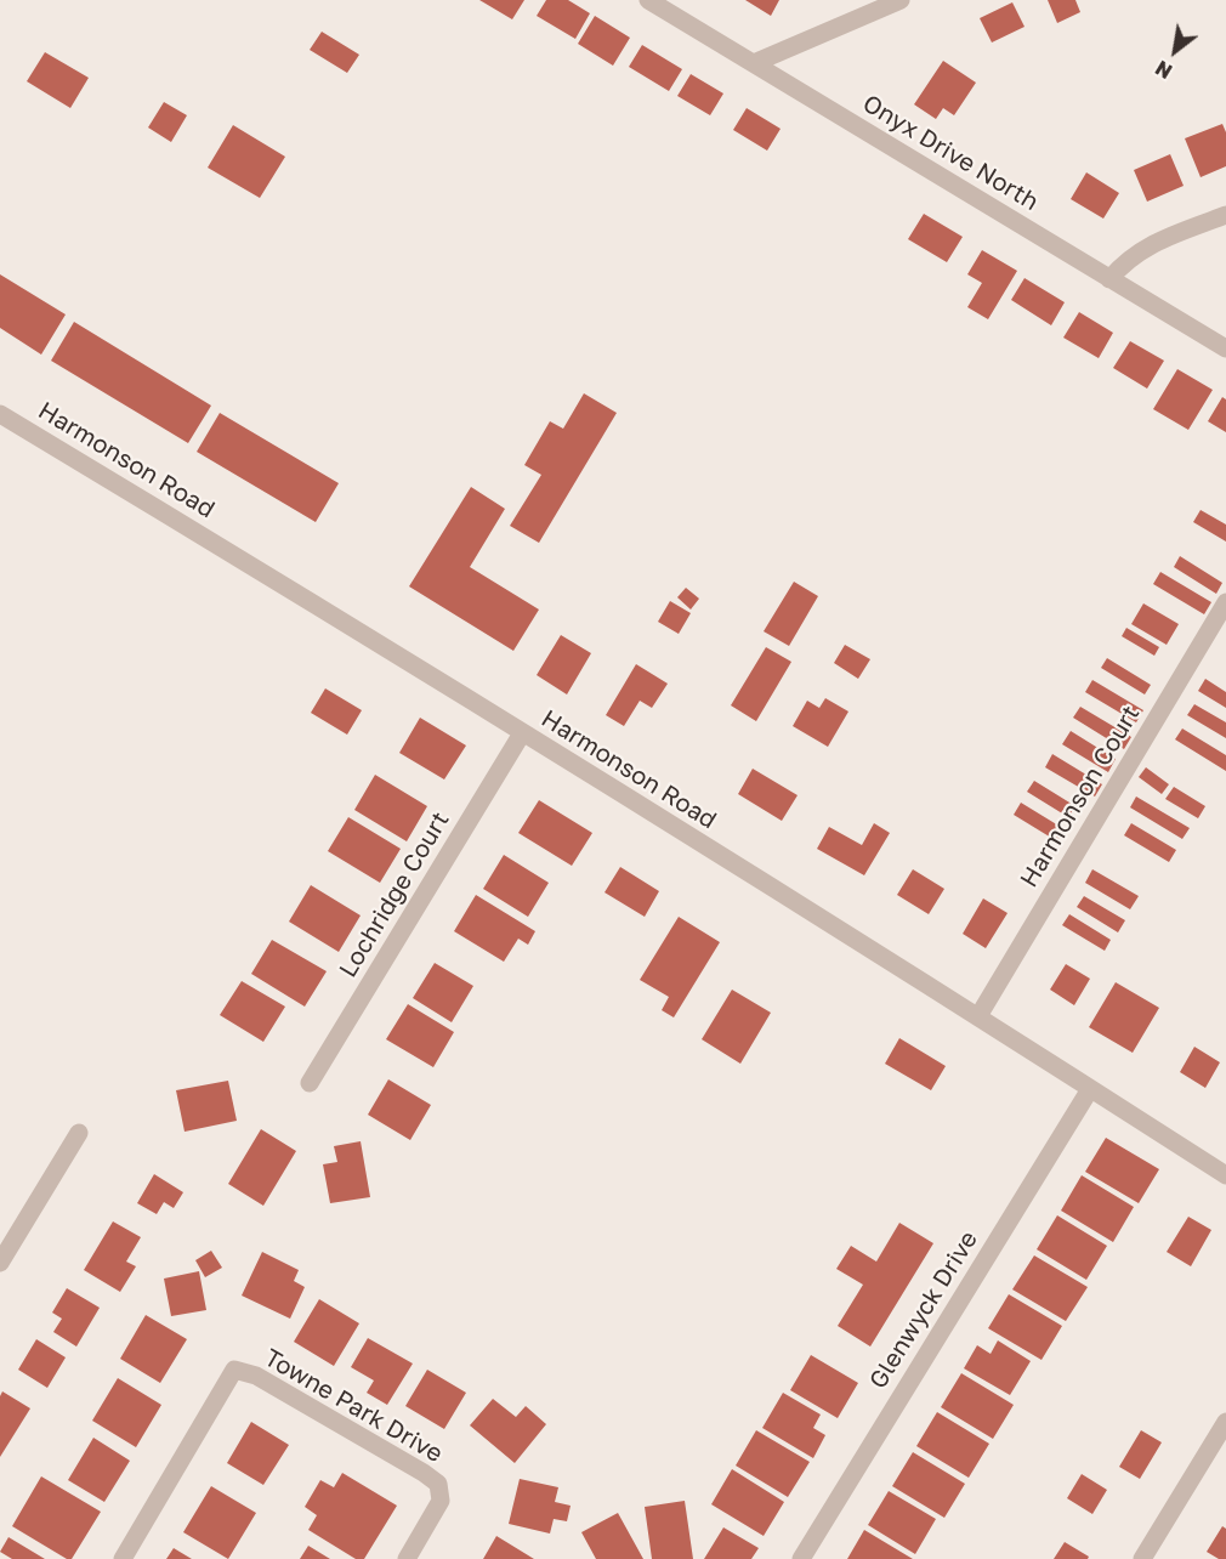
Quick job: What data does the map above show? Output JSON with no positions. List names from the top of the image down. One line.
{"streets":{"street":["Onyx Drive North","Harmonson Road","Harmonson Court","Lochridge Court","Glenwyck Drive","Towne Park Drive"]},"crossings":[["Harmonson Road","Harmonson Court"],["Harmonson Road","Lochridge Court"],["Harmonson Road","Glenwyck Drive"]],"north":"bottom left"}
